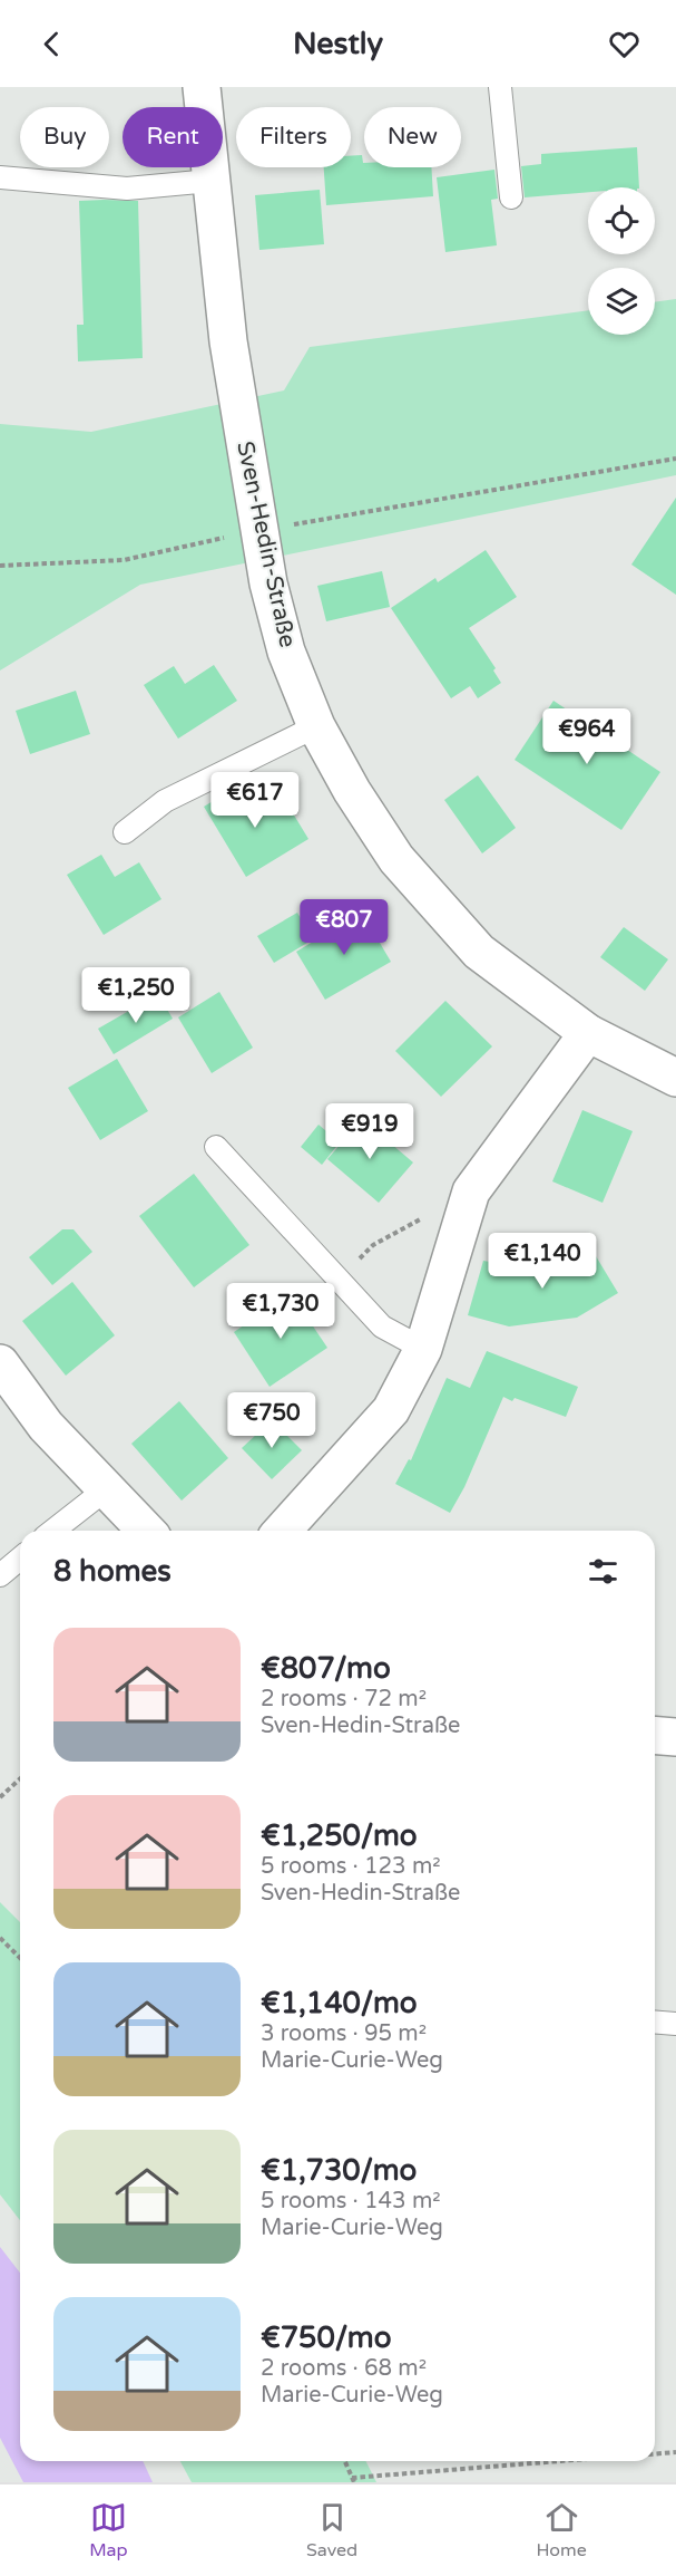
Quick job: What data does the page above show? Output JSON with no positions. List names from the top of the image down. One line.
{"streets":{"street":["Sven-Hedin-Straße"]},"page":{"header":"Nestly","chip":["Buy","Rent","Filters","New"],"price":["€964","€617","€807","€1,250","€919","€1,140","€1,730","€750"],"heading":"8 homes","list":[{"name":"€807/mo","note":"2 rooms · 72 m² · Sven-Hedin-Straße"},{"name":"€1,250/mo","note":"5 rooms · 123 m² · Sven-Hedin-Straße"},{"name":"€1,140/mo","note":"3 rooms · 95 m² · Marie-Curie-Weg"},{"name":"€1,730/mo","note":"5 rooms · 143 m² · Marie-Curie-Weg"},{"name":"€750/mo","note":"2 rooms · 68 m² · Marie-Curie-Weg"}],"tabs":["Map","Saved","Home"]}}
